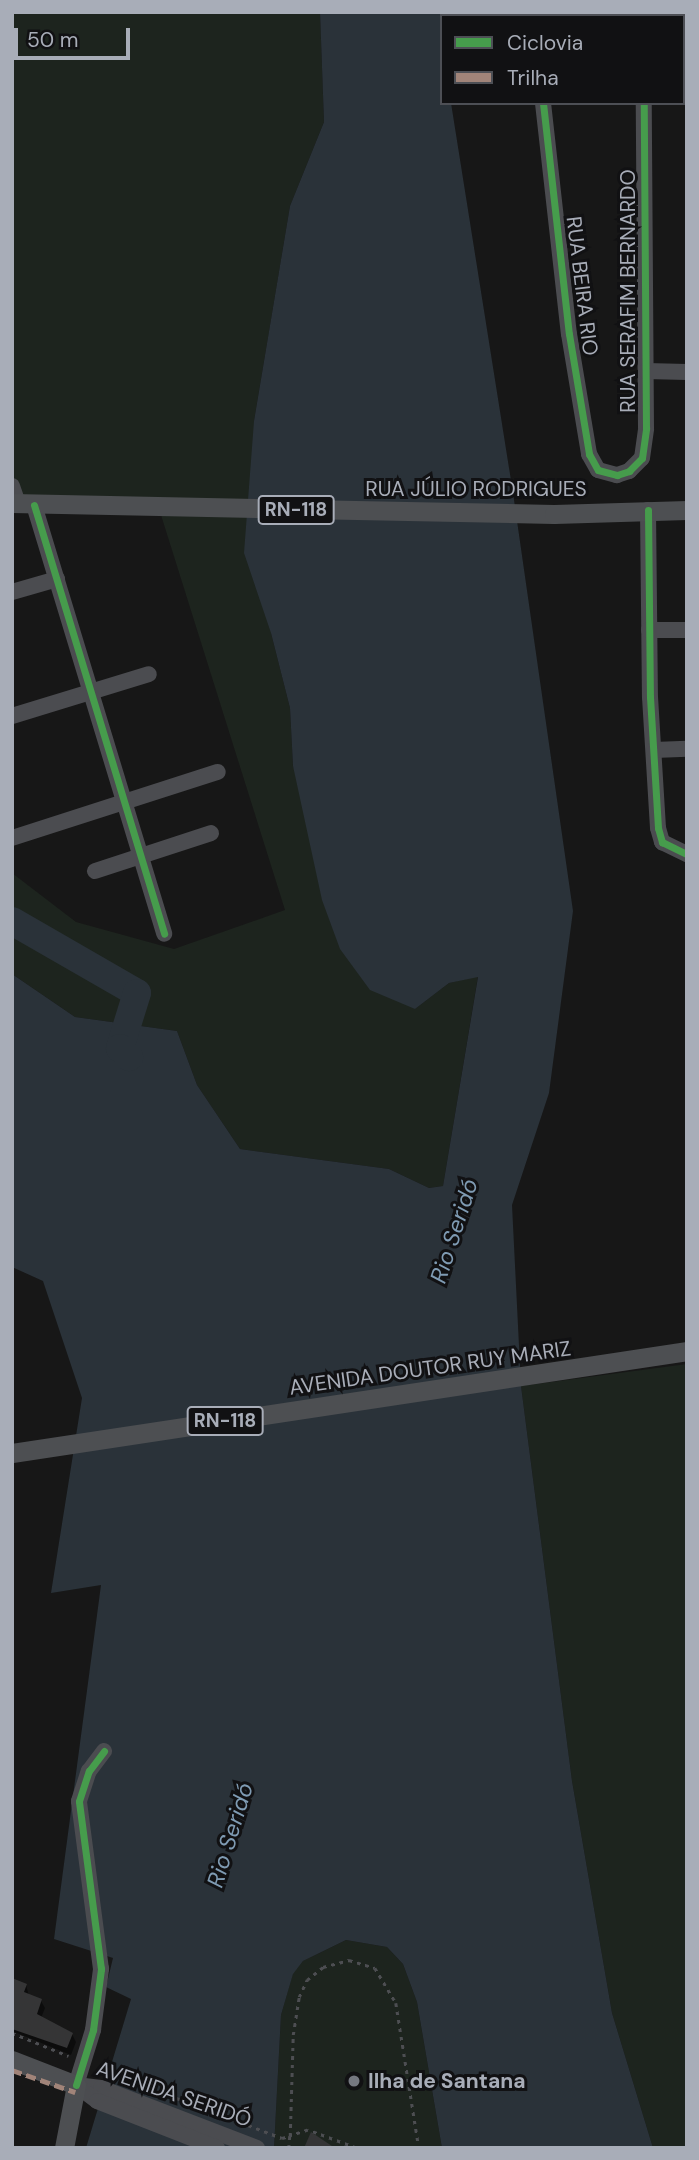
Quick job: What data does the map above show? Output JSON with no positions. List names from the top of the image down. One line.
{"streets":{"main road":["RUA JÚLIO RODRIGUES","RN-118","AVENIDA DOUTOR RUY MARIZ","AVENIDA SERIDÓ"],"street":["RUA BEIRA RIO","RUA SERAFIM BERNARDO"]},"crossings":[["RUA BEIRA RIO","RUA SERAFIM BERNARDO"]],"water":["Rio Seridó"],"places":["Ilha de Santana"],"legend":["Ciclovia","Trilha"],"scale_bar":"50 m"}
